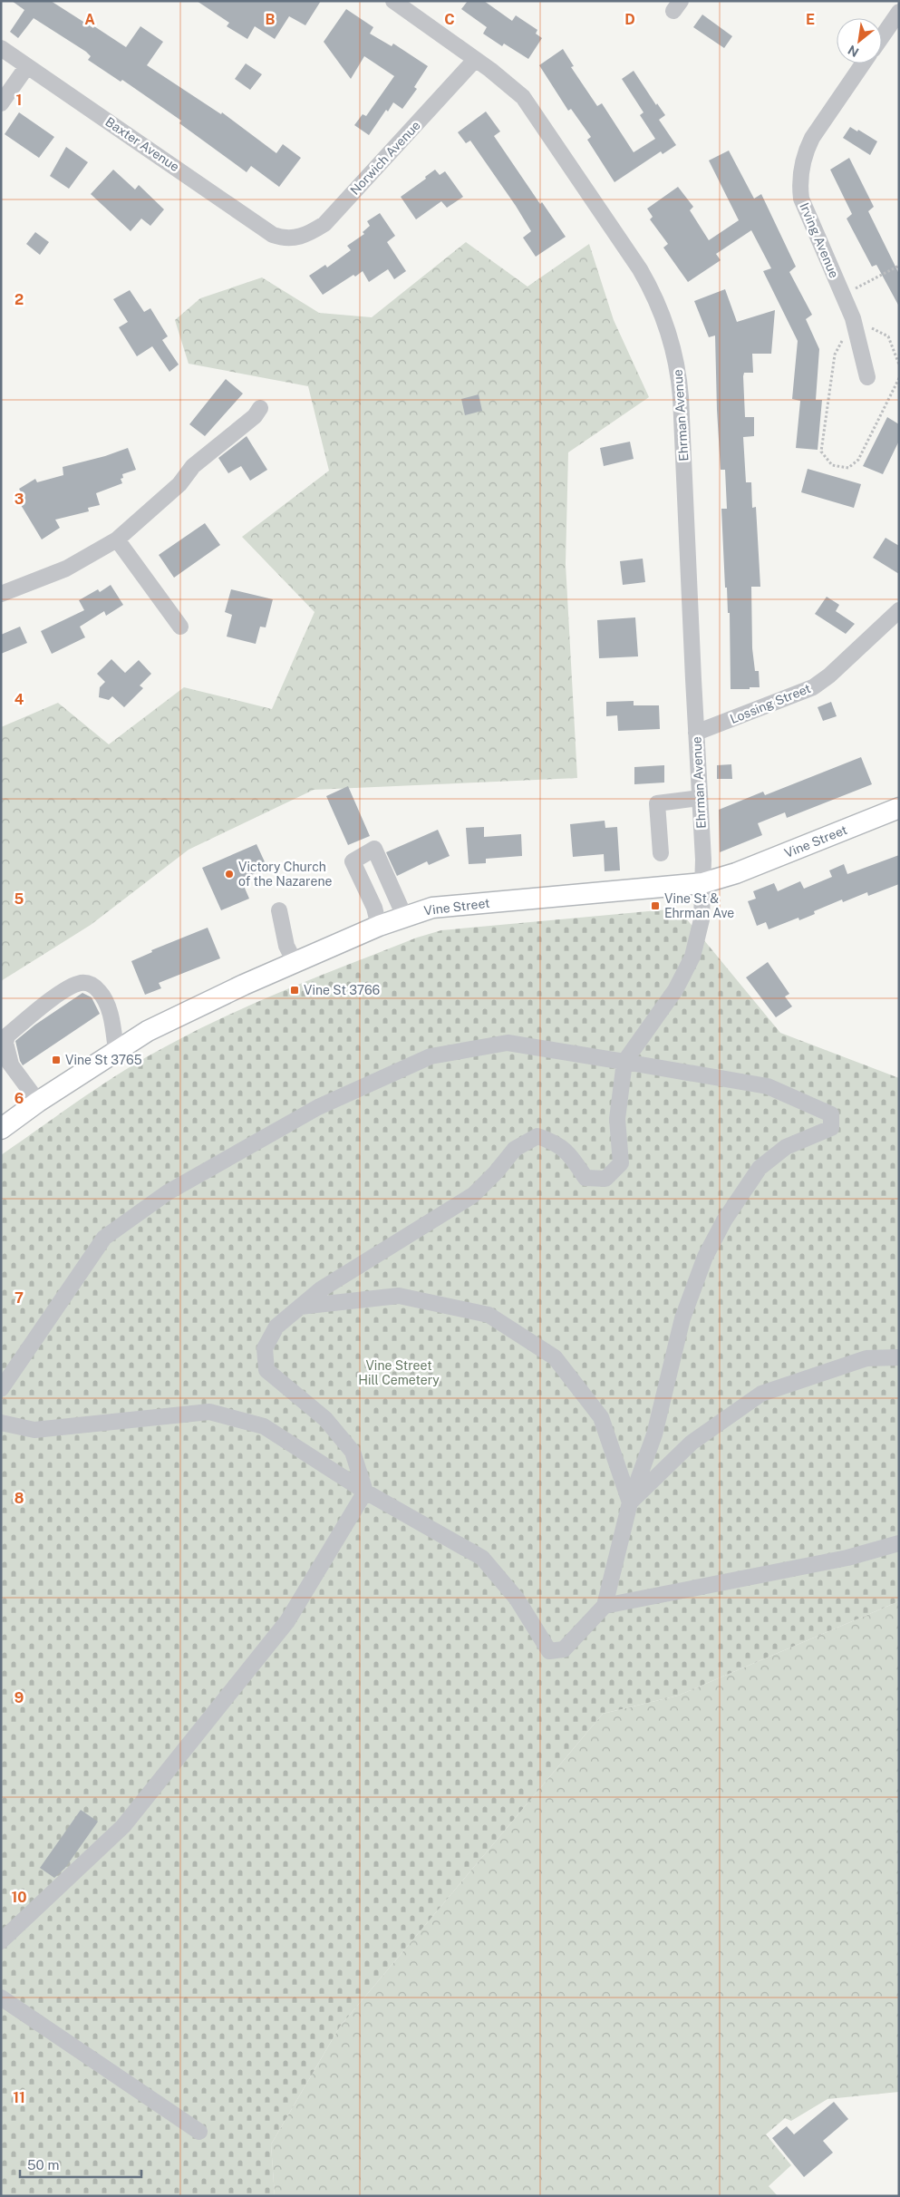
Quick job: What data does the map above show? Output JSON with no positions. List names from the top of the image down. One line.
{"streets":{"main road":["Vine Street"],"street":["Baxter Avenue","Norwich Avenue","Irving Avenue","Ehrman Avenue","Lossing Street"]},"crossings":[["Baxter Avenue","Norwich Avenue"],["Norwich Avenue","Ehrman Avenue"],["Ehrman Avenue","Lossing Street"],["Ehrman Avenue","Vine Street"]],"parks":["Vine Street Hill Cemetery"],"places":{"other":["Victory Church of the Nazarene"],"transit":["Vine St & Ehrman Ave","Vine St 3766","Vine St 3765"]},"scale_bar":"50 m","north":"bottom left","grid":{"columns":["A","B","C","D","E"],"rows":["1","2","3","4","5","6","7","8","9","10","11"]}}
